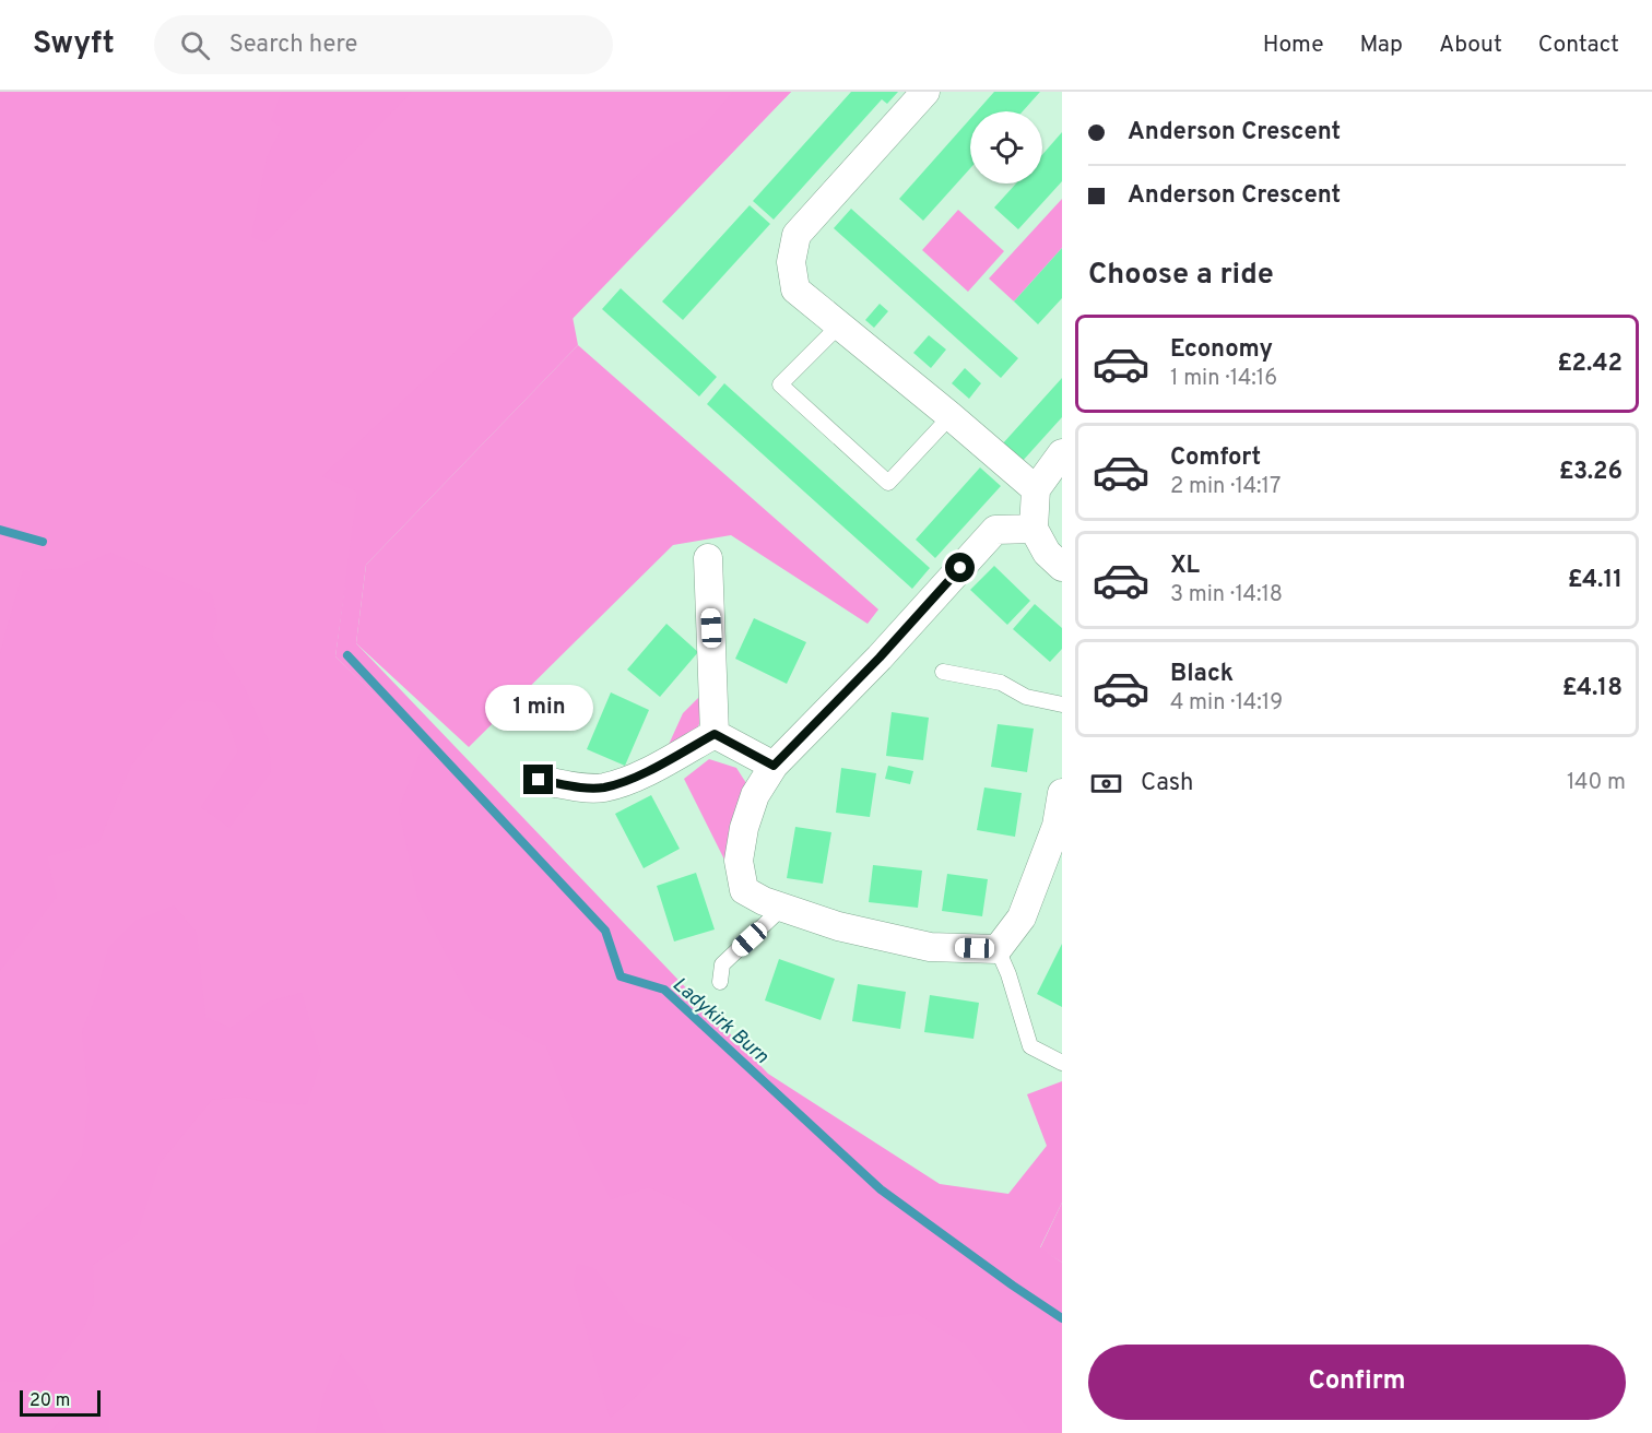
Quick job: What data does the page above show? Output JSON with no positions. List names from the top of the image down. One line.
{"water":["Ladykirk Burn"],"scale_bar":"20 m","page":{"header":"Swyft","search":"Search here","nav":["Home","Map","About","Contact"],"banner":["Anderson Crescent","Anderson Crescent"],"heading":"Choose a ride","list":[{"name":"Economy","note":"1 min · 14:16","value":"£2.42"},{"name":"Comfort","note":"2 min · 14:17","value":"£3.26"},{"name":"XL","note":"3 min · 14:18","value":"£4.11"},{"name":"Black","note":"4 min · 14:19","value":"£4.18"}],"bubble":"1 min","pay":["Cash","140 m"],"buttons":"Confirm","scale":"20 m"}}
